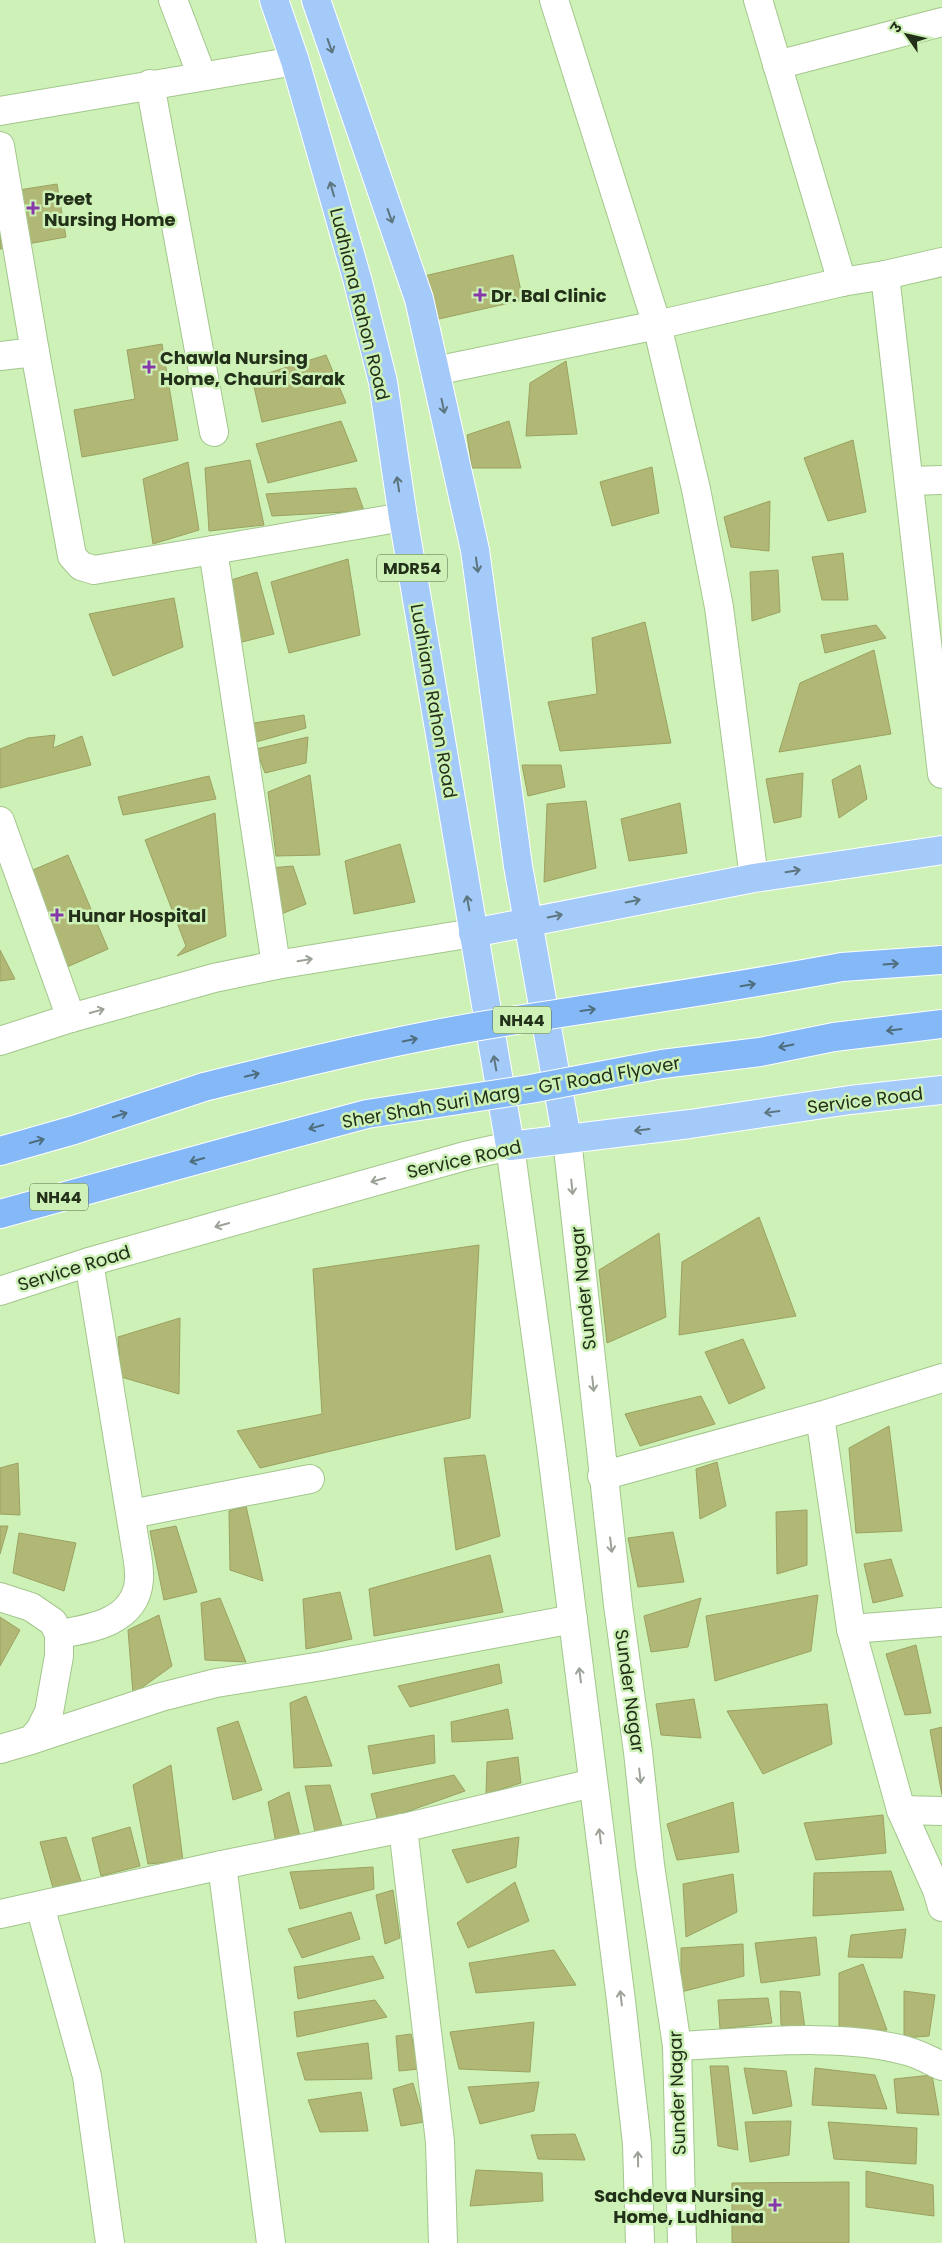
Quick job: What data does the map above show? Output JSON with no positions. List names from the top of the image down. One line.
{"streets":{"highway":["NH44","Sher Shah Suri Marg - GT Road Flyover"],"main road":["Ludhiana Rahon Road","MDR54","Service Road"],"street":["Sunder Nagar"]},"crossings":[["Ludhiana Rahon Road","Service Road"],["Service Road","Sunder Nagar"]],"places":{"health":["Preet Nursing Home","Dr. Bal Clinic","Chawla Nursing Home, Chauri Sarak","Hunar Hospital","Sachdeva Nursing Home, Ludhiana"]},"north":"top left"}
